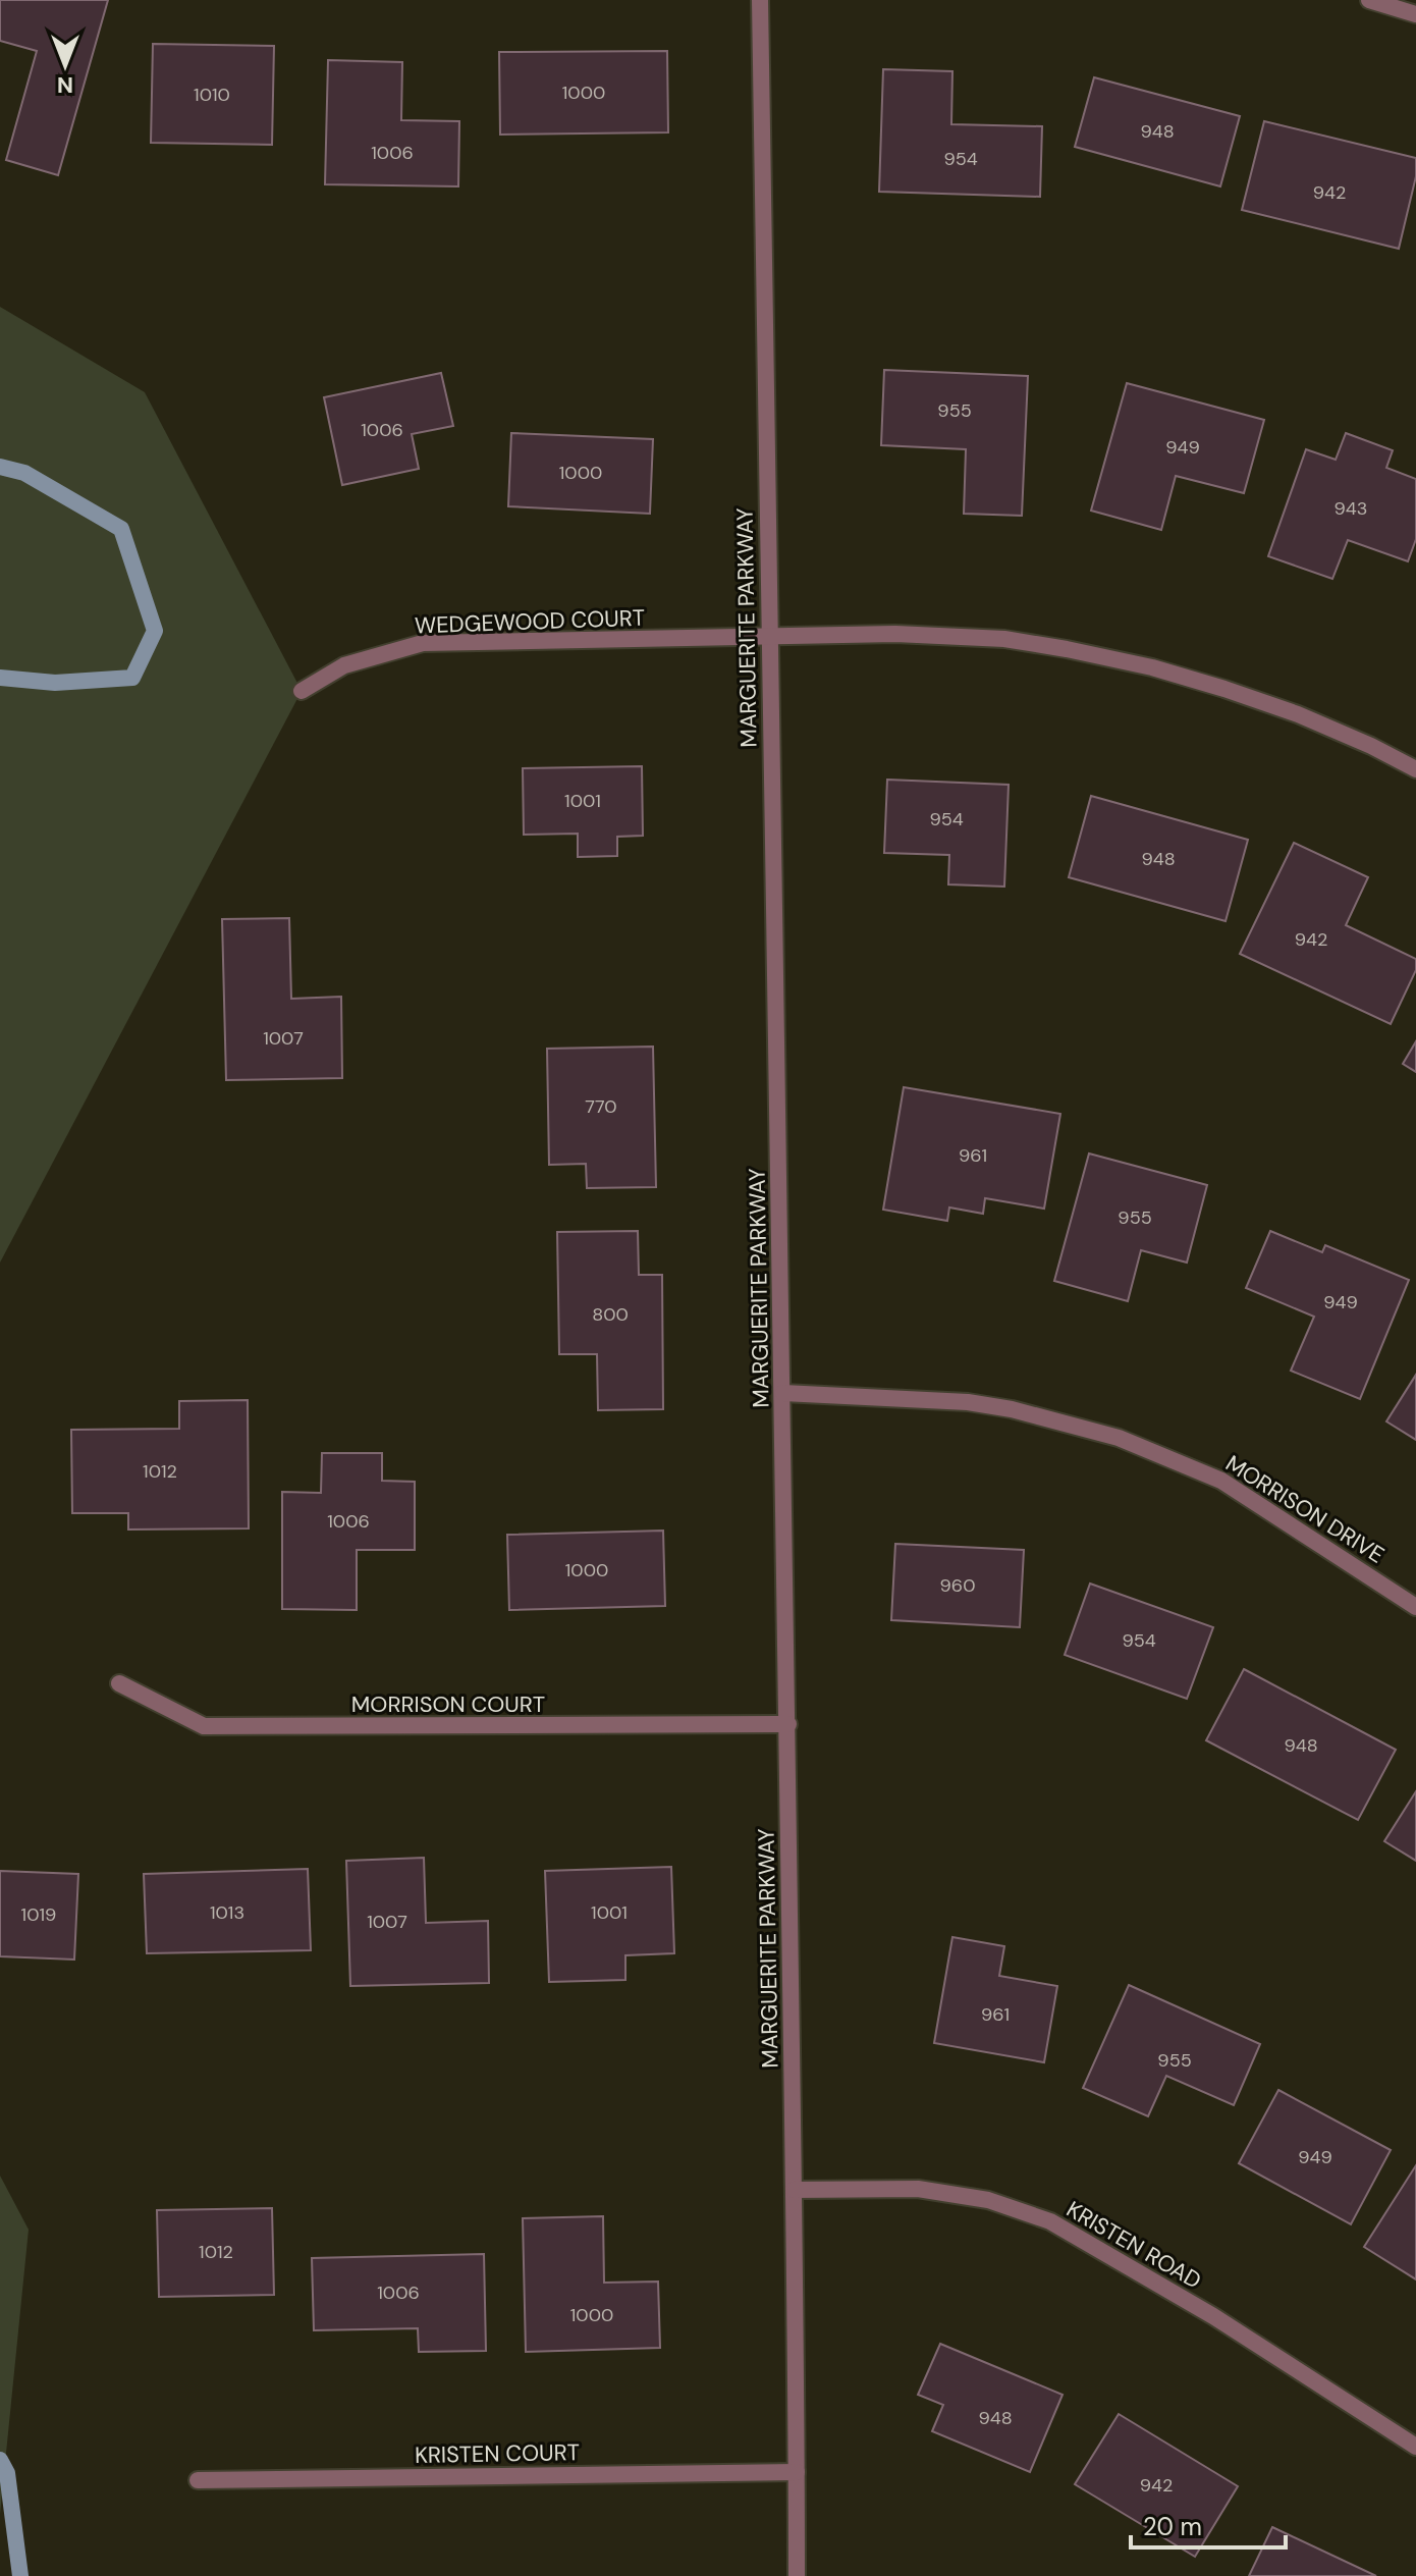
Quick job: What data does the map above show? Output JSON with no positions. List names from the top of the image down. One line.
{"streets":{"street":["WEDGEWOOD COURT","MARGUERITE PARKWAY","MORRISON DRIVE","MORRISON COURT","KRISTEN ROAD","KRISTEN COURT"]},"crossings":[["WEDGEWOOD COURT","MARGUERITE PARKWAY"],["MARGUERITE PARKWAY","MORRISON DRIVE"],["MARGUERITE PARKWAY","MORRISON COURT"],["MARGUERITE PARKWAY","KRISTEN ROAD"],["MARGUERITE PARKWAY","KRISTEN COURT"]],"house_numbers":["1000","1010","948","1006","954","942","955","1006","949","1000","943","1001","954","948","942","1007","770","961","955","949","800","1012","1006","1000","960","954","948","1013","1001","1019","1007","961","955","949","1012","1006","1000","948","942"],"scale_bar":"20 m","north":"bottom"}
